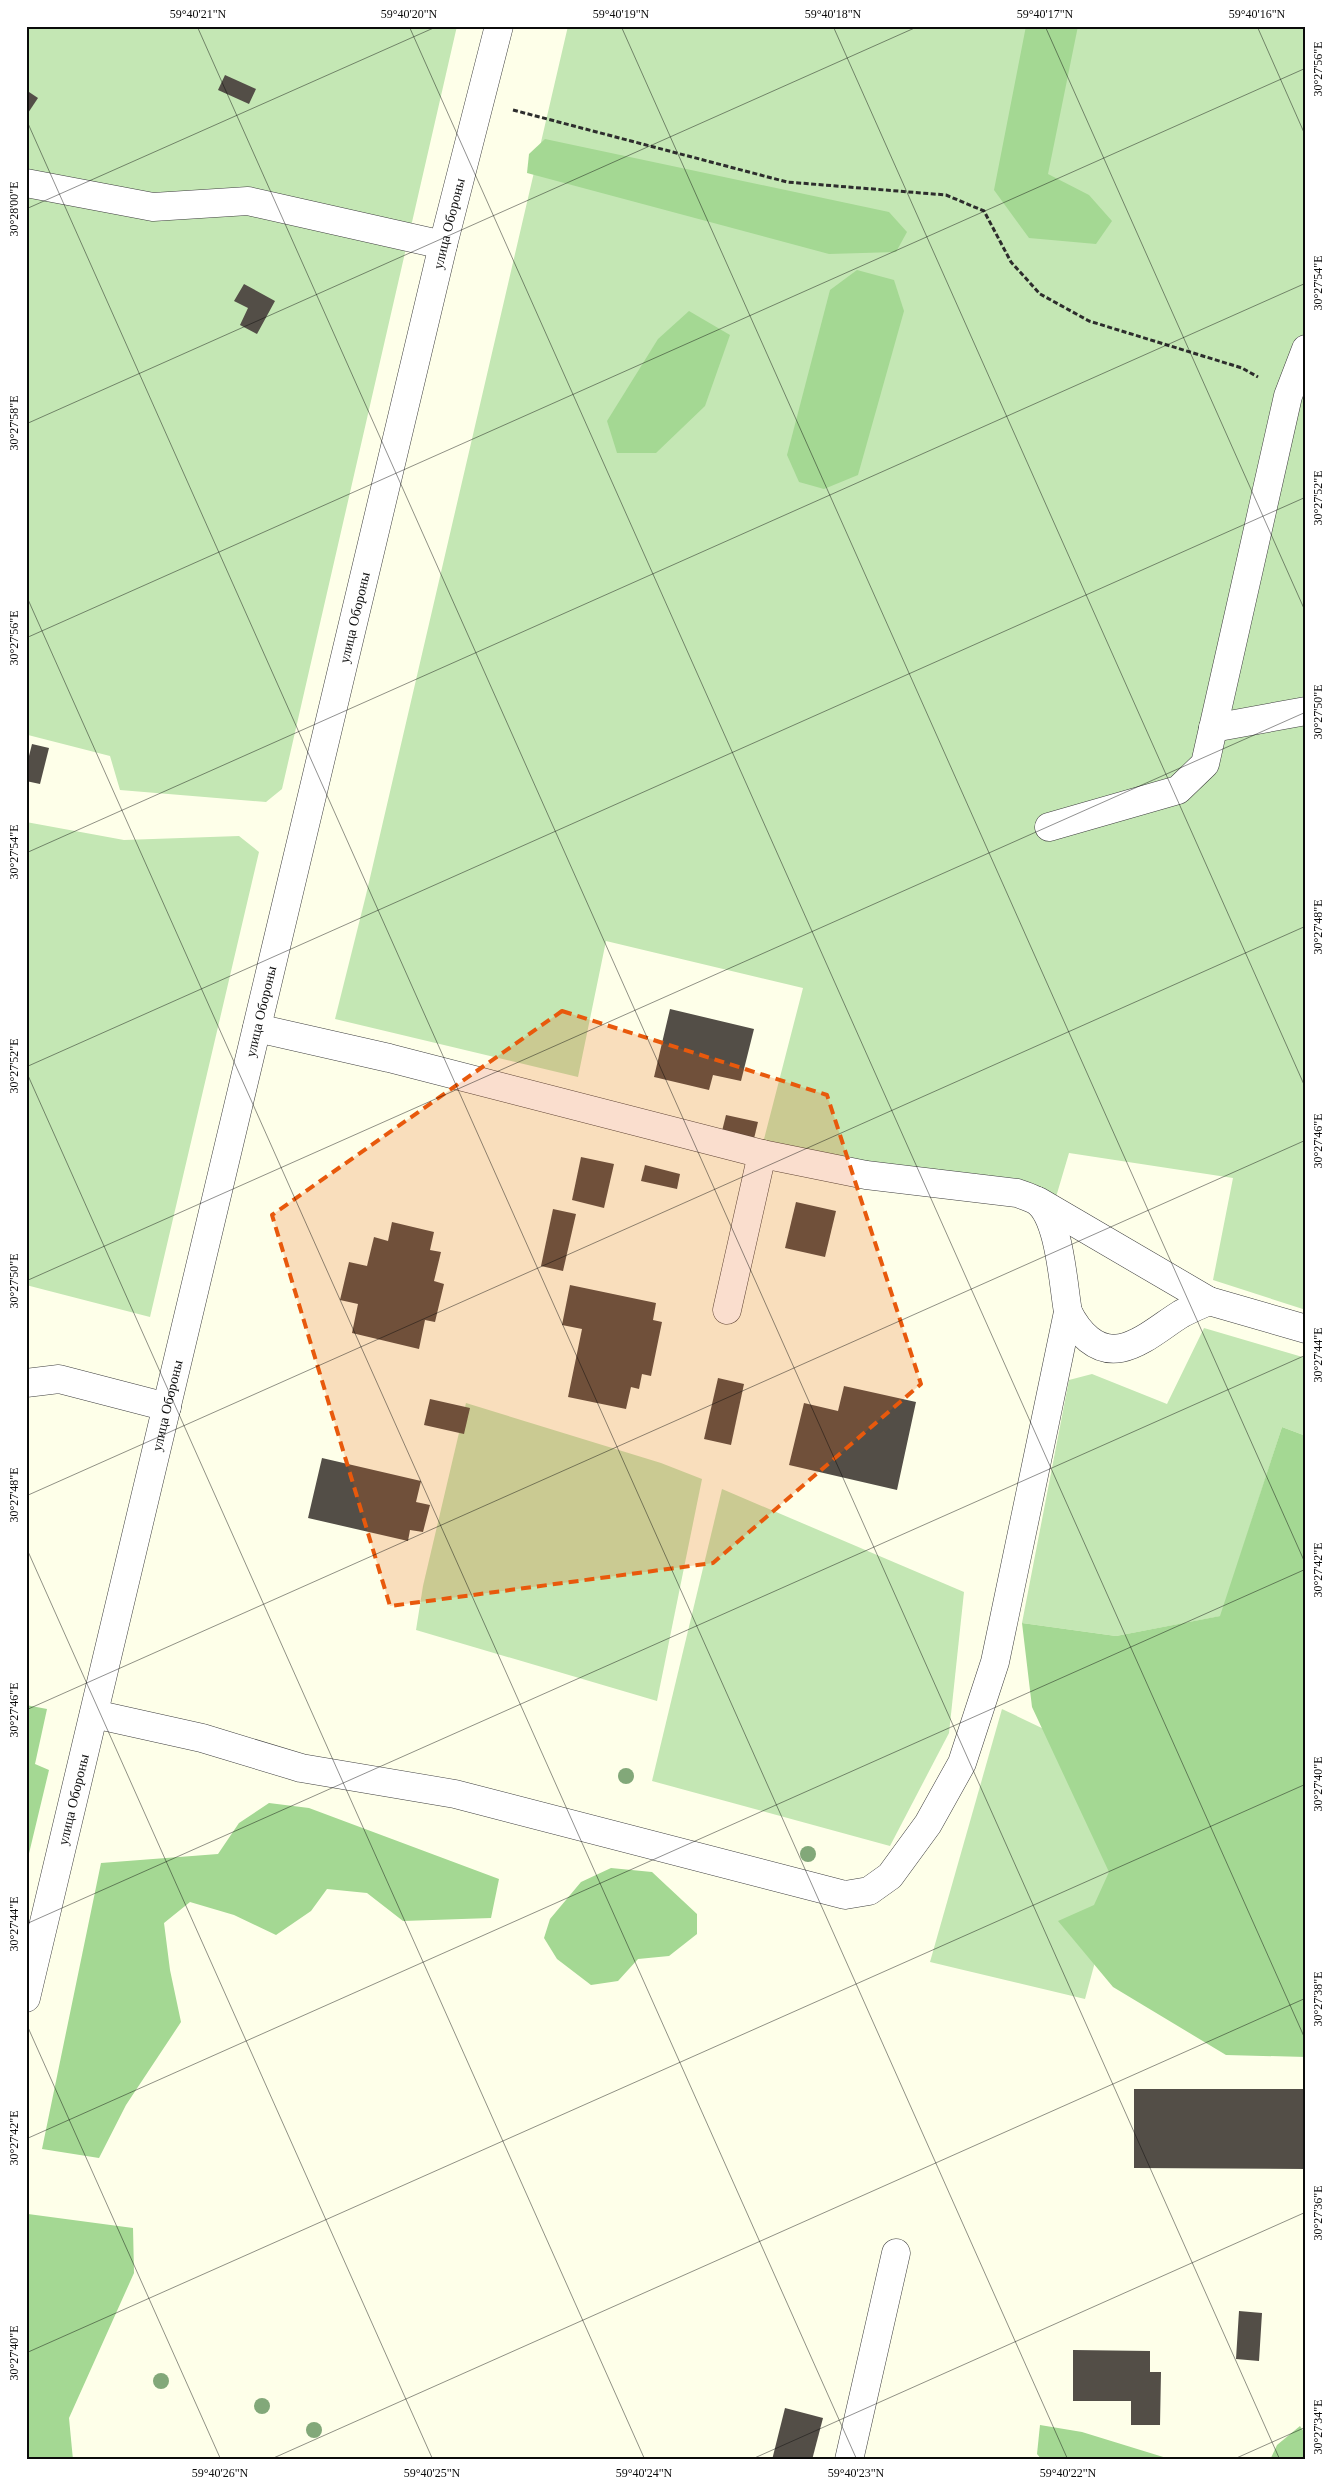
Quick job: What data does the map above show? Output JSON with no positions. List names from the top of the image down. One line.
{"streets":{"street":["улица Обороны"]},"coordinates":["59°40'21\"N","59°40'20\"N","59°40'19\"N","59°40'18\"N","59°40'17\"N","59°40'16\"N","30°27'56\"E","30°28'00\"E","30°27'54\"E","30°27'58\"E","30°27'52\"E","30°27'50\"E","30°27'48\"E","30°27'46\"E","30°27'44\"E","30°27'42\"E","30°27'40\"E","30°27'38\"E","30°27'36\"E","30°27'34\"E","59°40'26\"N","59°40'25\"N","59°40'24\"N","59°40'23\"N","59°40'22\"N"]}
